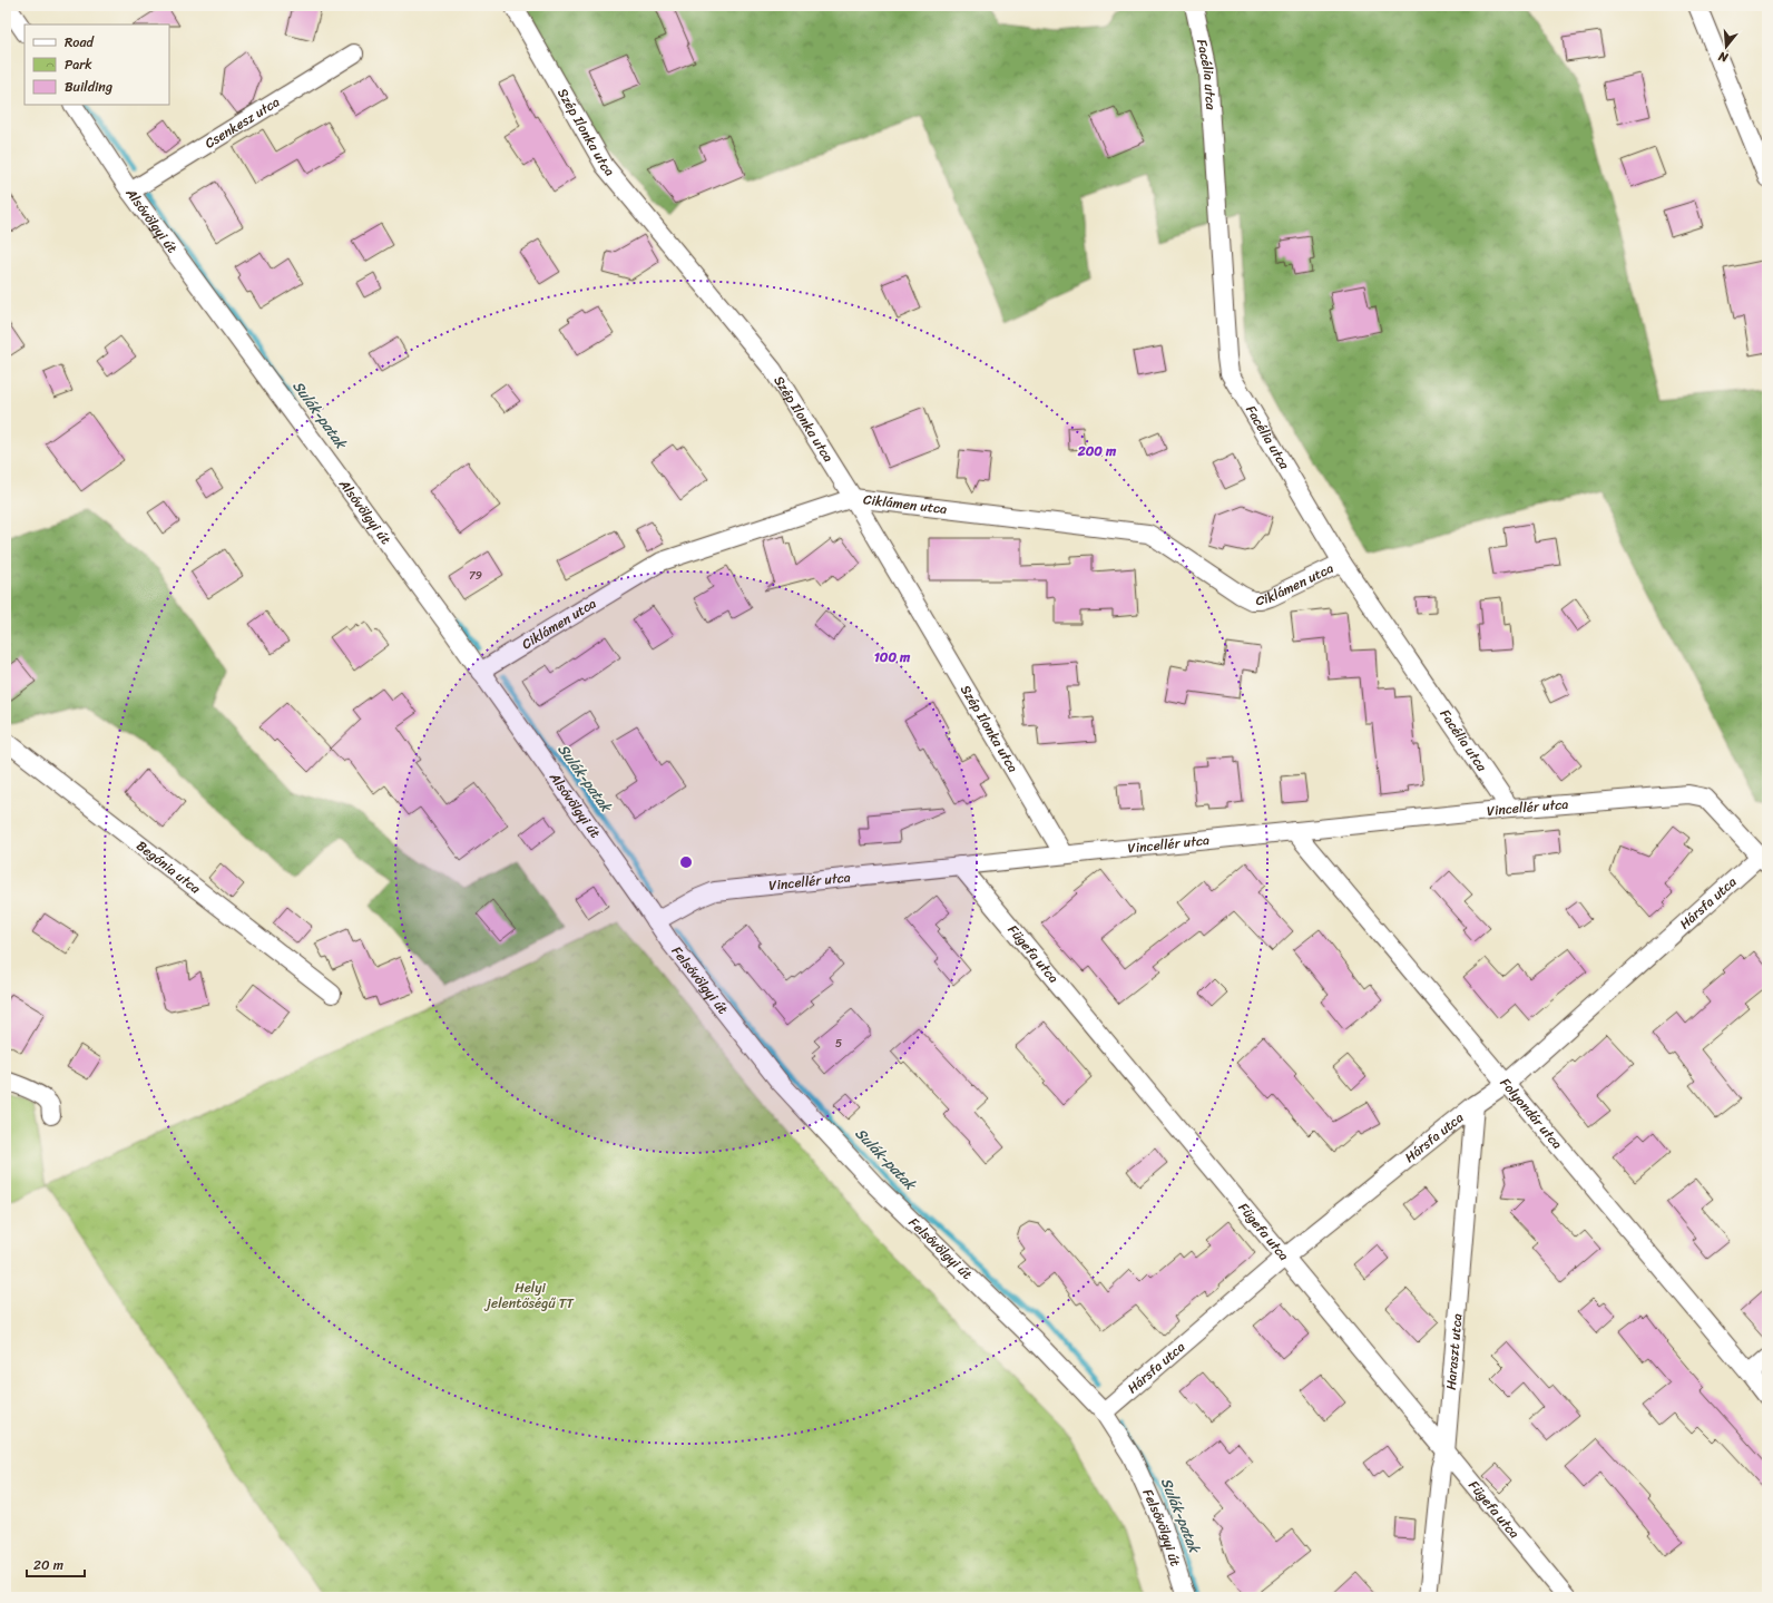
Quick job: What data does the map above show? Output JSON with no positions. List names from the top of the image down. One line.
{"streets":{"street":["Facélia utca","Csenkesz utca","Szép Ilonka utca","Alsóvölgyi út","Ciklámen utca","Vincellér utca","Begónia utca","Hársfa utca","Fügefa utca","Felsővölgyi út","Folyondár utca","Haraszt utca"]},"crossings":[["Facélia utca","Ciklámen utca"],["Facélia utca","Vincellér utca"],["Csenkesz utca","Alsóvölgyi út"],["Szép Ilonka utca","Ciklámen utca"],["Szép Ilonka utca","Vincellér utca"],["Alsóvölgyi út","Ciklámen utca"],["Alsóvölgyi út","Vincellér utca"],["Alsóvölgyi út","Felsővölgyi út"],["Vincellér utca","Hársfa utca"],["Vincellér utca","Fügefa utca"],["Vincellér utca","Felsővölgyi út"],["Vincellér utca","Folyondár utca"],["Hársfa utca","Fügefa utca"],["Hársfa utca","Felsővölgyi út"],["Hársfa utca","Folyondár utca"],["Hársfa utca","Haraszt utca"],["Fügefa utca","Haraszt utca"]],"water":["Sulák-patak"],"parks":["Helyi jelentőségű TT"],"house_numbers":["79","5"],"legend":["Road","Park","Building"],"scale_bar":"20 m","north":"bottom","rings":["200 m","100 m"]}
